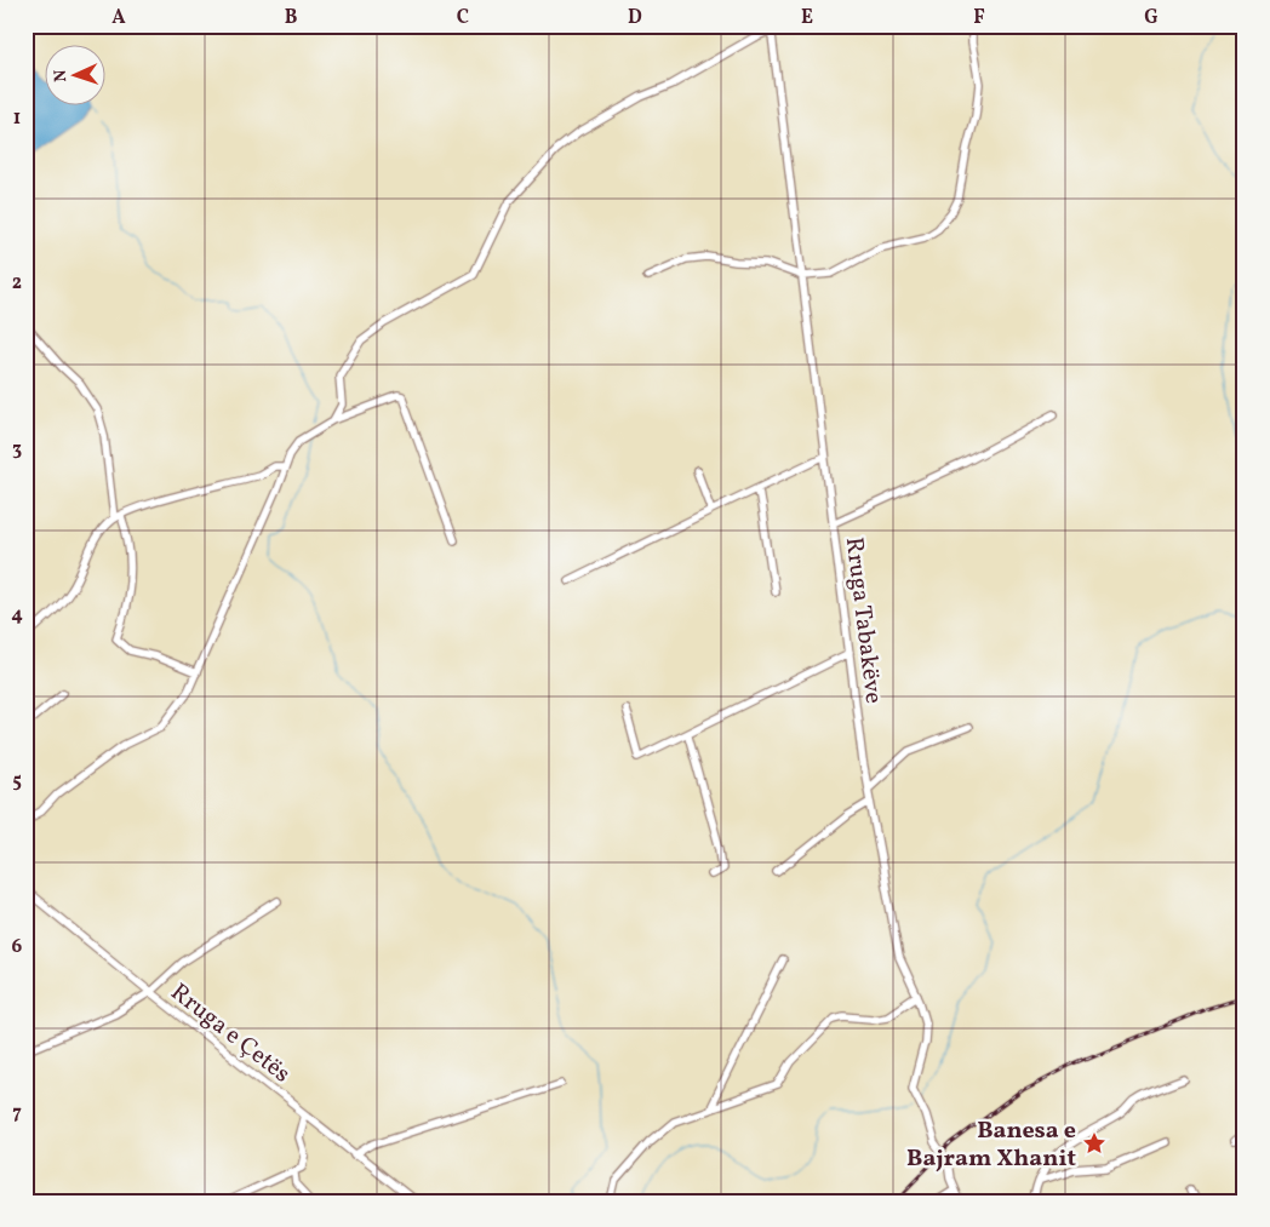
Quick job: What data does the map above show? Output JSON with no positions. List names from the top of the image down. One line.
{"streets":{"street":["Rruga Tabakëve","Rruga e Çetës"]},"places":{"place":["Banesa e Bajram Xhanit"]},"north":"left","grid":{"columns":["A","B","C","D","E","F","G"],"rows":["1","2","3","4","5","6","7"]}}
